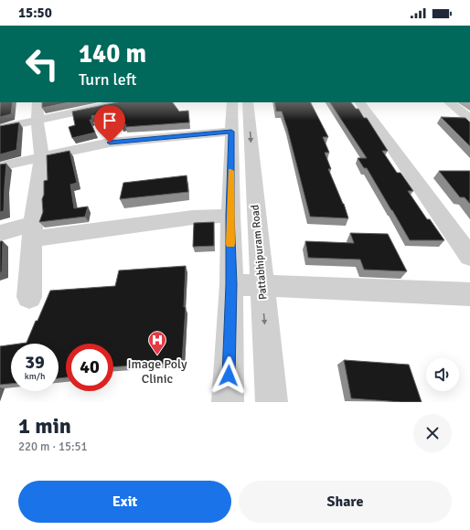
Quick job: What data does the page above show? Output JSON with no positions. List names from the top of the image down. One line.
{"streets":{"street":["Pattabhipuram Road"]},"places":{"hospital":["Image Poly Clinic"]},"page":{"status":"15:50","turn":["140 m","Turn left"],"speed":"39 km/h","limit":"40","heading":["1 min","220 m · 15:51"],"buttons":["Exit","Share"]}}
